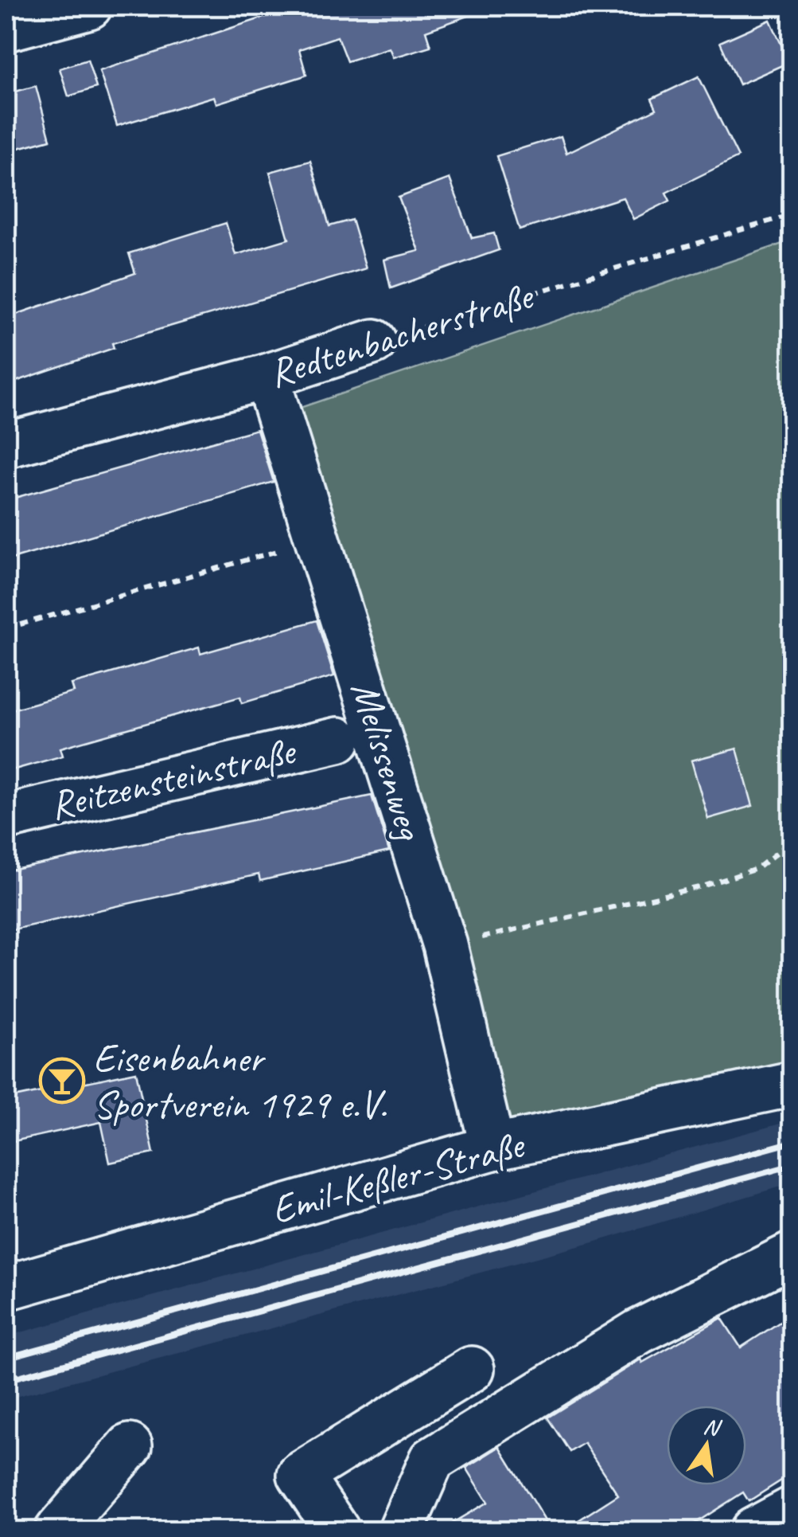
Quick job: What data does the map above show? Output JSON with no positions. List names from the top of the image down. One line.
{"streets":{"street":["Redtenbacherstraße","Melissenweg","Reitzensteinstraße","Emil-Keßler-Straße"]},"crossings":[["Redtenbacherstraße","Melissenweg"],["Melissenweg","Emil-Keßler-Straße"]],"places":{"bar":["Eisenbahner Sportverein 1929 e.V."]},"north":"top"}
